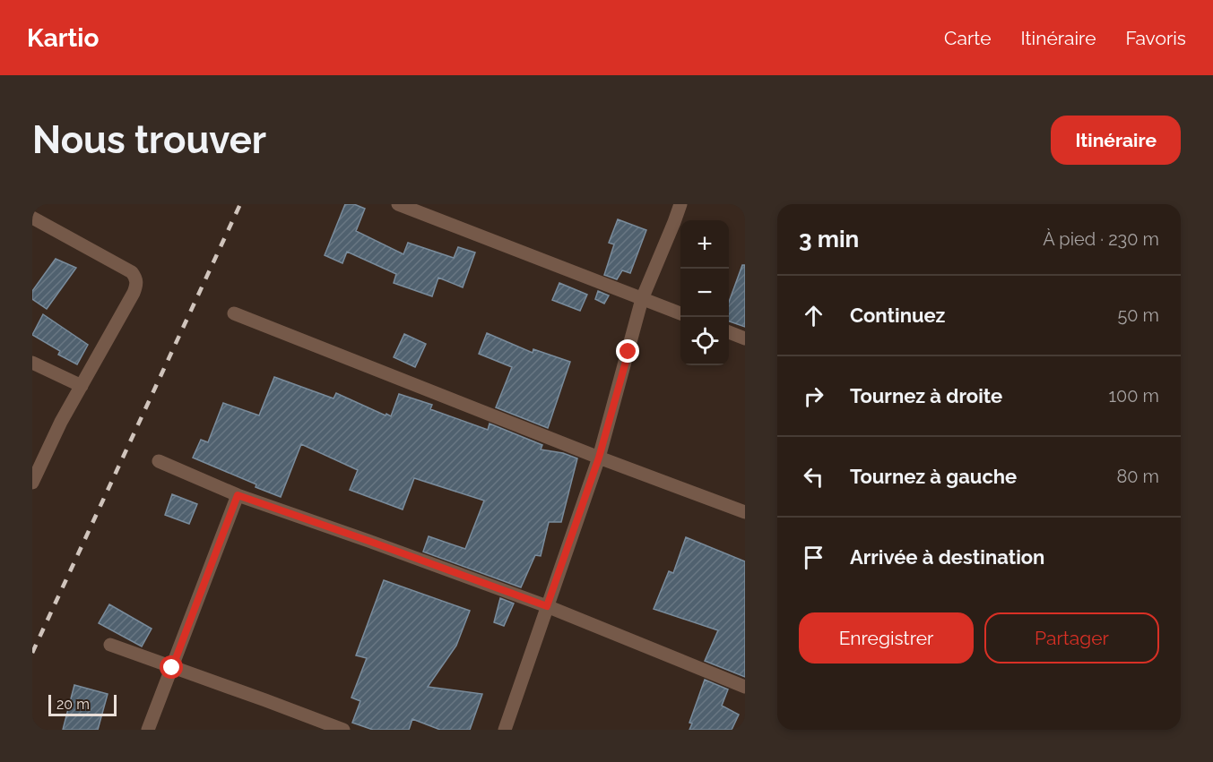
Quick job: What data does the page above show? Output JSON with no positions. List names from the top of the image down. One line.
{"scale_bar":"20 m","page":{"header":"Kartio","nav":["Carte","Itinéraire","Favoris"],"buttons":["Itinéraire",["Enregistrer","Partager"]],"title":"Nous trouver","heading":["3 min","À pied · 230 m"],"map_buttons":["+","−"],"list":[["Continuez","50 m"],["Tournez à droite","100 m"],["Tournez à gauche","80 m"],"Arrivée à destination"],"scale":"20 m"}}
